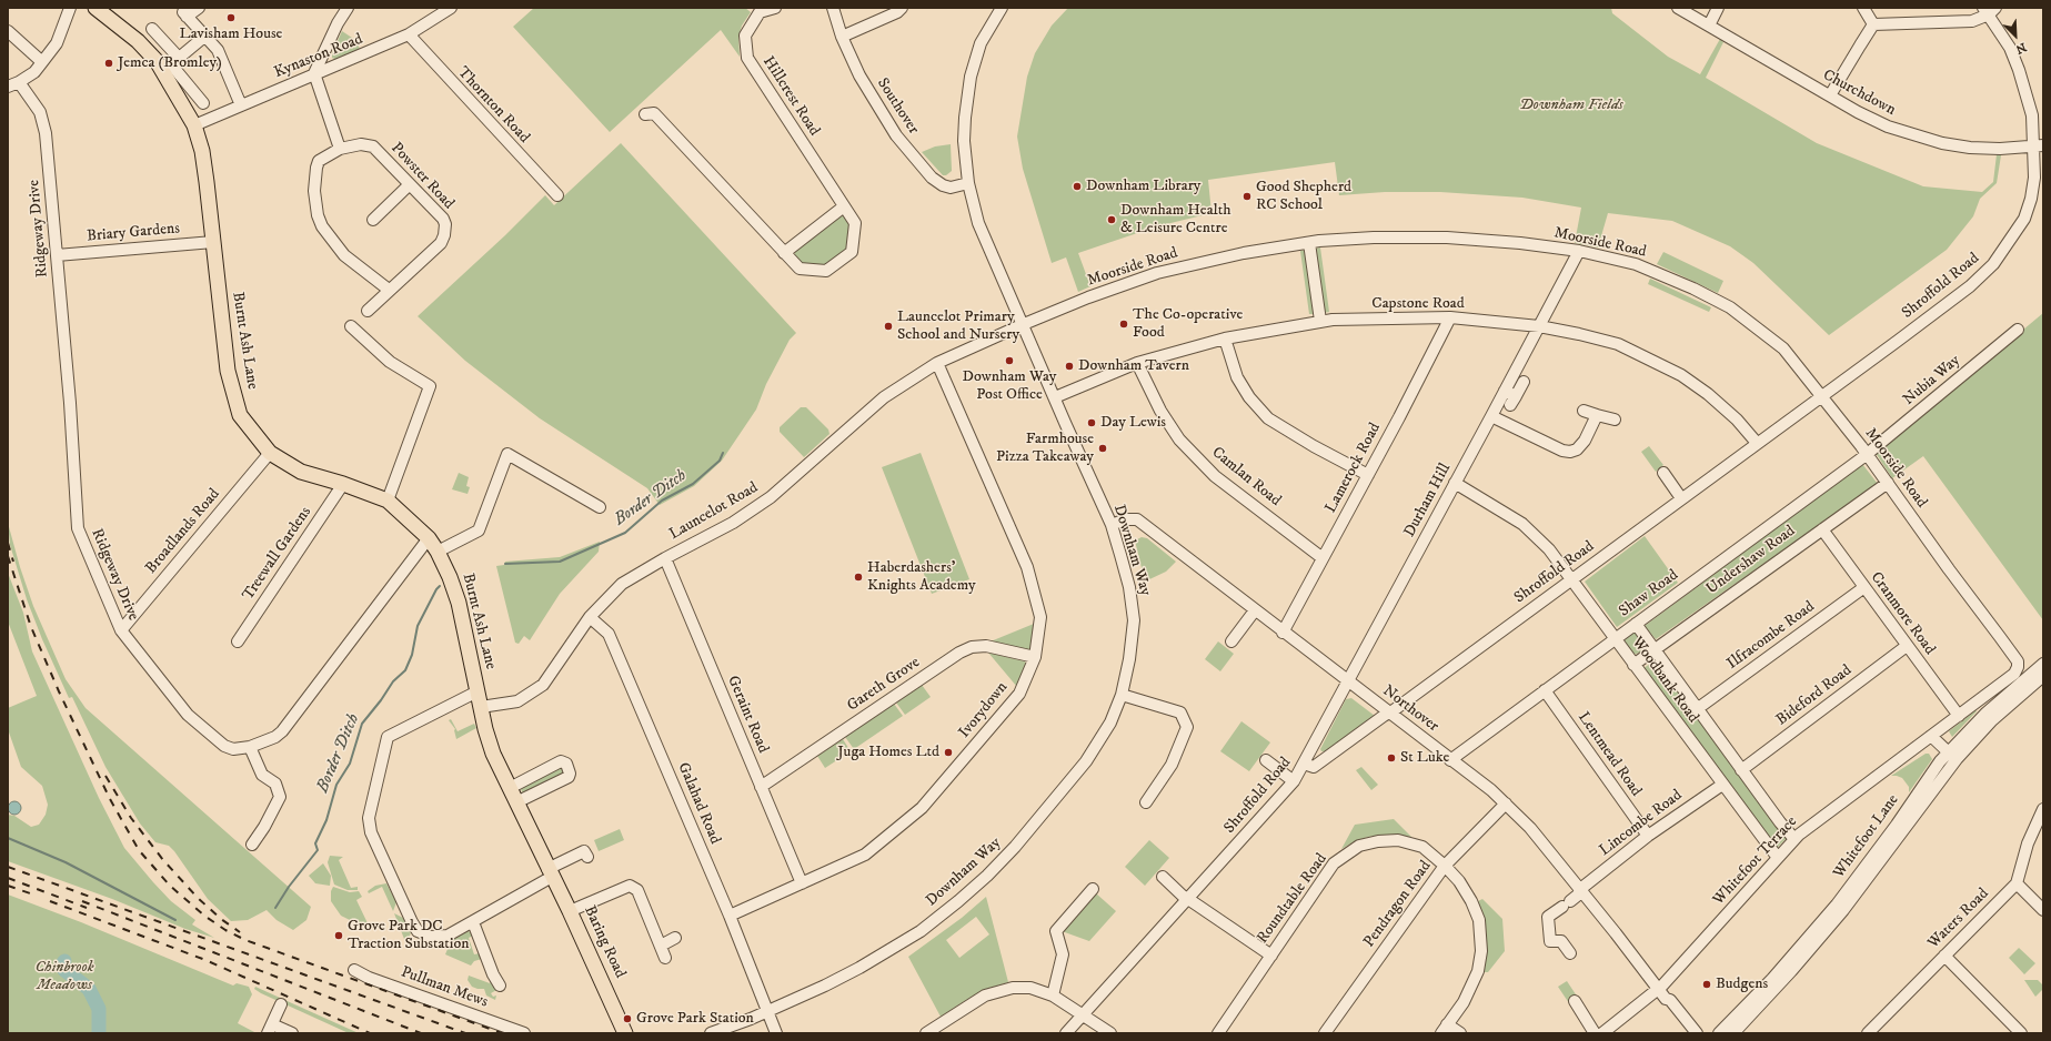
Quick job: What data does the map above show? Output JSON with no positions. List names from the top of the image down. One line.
{"streets":{"main road":["Burnt Ash Lane","Baring Road"],"street":["Kynaston Road","Churchdown","Hillcrest Road","Thornton Road","Southover","Powster Road","Ridgeway Drive","Briary Gardens","Moorside Road","Shroffold Road","Capstone Road","Nubia Way","Lamerock Road","Camlan Road","Durham Hill","Launcelot Road","Broadlands Road","Downham Way","Treewall Gardens","Undershaw Road","Shaw Road","Cranmore Road","Ilfracombe Road","Woodbank Road","Gareth Grove","Bideford Road","Northover","Ivorydown","Geraint Road","Lentmead Road","Galahad Road","Lincombe Road","Whitefoot Lane","Whitefoot Terrace","Roundtable Road","Pendragon Road","Waters Road","Pullman Mews"]},"crossings":[["Kynaston Road","Thornton Road"],["Kynaston Road","Burnt Ash Lane"],["Churchdown","Shroffold Road"],["Southover","Downham Way"],["Ridgeway Drive","Briary Gardens"],["Ridgeway Drive","Burnt Ash Lane"],["Ridgeway Drive","Broadlands Road"],["Briary Gardens","Burnt Ash Lane"],["Moorside Road","Shroffold Road"],["Moorside Road","Nubia Way"],["Moorside Road","Durham Hill"],["Moorside Road","Launcelot Road"],["Moorside Road","Downham Way"],["Moorside Road","Undershaw Road"],["Moorside Road","Shaw Road"],["Moorside Road","Whitefoot Terrace"],["Shroffold Road","Capstone Road"],["Shroffold Road","Durham Hill"],["Shroffold Road","Woodbank Road"],["Shroffold Road","Northover"],["Capstone Road","Lamerock Road"],["Capstone Road","Camlan Road"],["Capstone Road","Durham Hill"],["Capstone Road","Downham Way"],["Burnt Ash Lane","Launcelot Road"],["Burnt Ash Lane","Broadlands Road"],["Burnt Ash Lane","Treewall Gardens"],["Burnt Ash Lane","Baring Road"],["Nubia Way","Shaw Road"],["Lamerock Road","Camlan Road"],["Lamerock Road","Northover"],["Durham Hill","Woodbank Road"],["Durham Hill","Northover"],["Launcelot Road","Downham Way"],["Launcelot Road","Ivorydown"],["Launcelot Road","Geraint Road"],["Launcelot Road","Galahad Road"],["Launcelot Road","Baring Road"],["Downham Way","Northover"],["Downham Way","Galahad Road"],["Undershaw Road","Cranmore Road"],["Undershaw Road","Woodbank Road"],["Shaw Road","Woodbank Road"],["Shaw Road","Northover"],["Shaw Road","Lentmead Road"],["Cranmore Road","Ilfracombe Road"],["Cranmore Road","Bideford Road"],["Cranmore Road","Whitefoot Terrace"],["Ilfracombe Road","Woodbank Road"],["Woodbank Road","Bideford Road"],["Woodbank Road","Lincombe Road"],["Woodbank Road","Whitefoot Terrace"],["Gareth Grove","Ivorydown"],["Gareth Grove","Geraint Road"],["Northover","Lincombe Road"],["Northover","Whitefoot Terrace"],["Northover","Pendragon Road"],["Ivorydown","Geraint Road"],["Ivorydown","Galahad Road"],["Lentmead Road","Lincombe Road"],["Roundtable Road","Pendragon Road"]],"water":["Border Ditch"],"parks":["Downham Fields","Chinbrook Meadows"],"places":["Lavisham House","Jemca (Bromley)","Downham Library","Good Shepherd RC School","Downham Health & Leisure Centre","The Co-operative Food","Launcelot Primary School and Nursery","Downham Way Post Office","Downham Tavern","Day Lewis","Farmhouse Pizza Takeaway","Haberdashers' Knights Academy","Juga Homes Ltd","St Luke","Grove Park DC Traction Substation","Budgens","Grove Park Station"],"north":"bottom right"}
